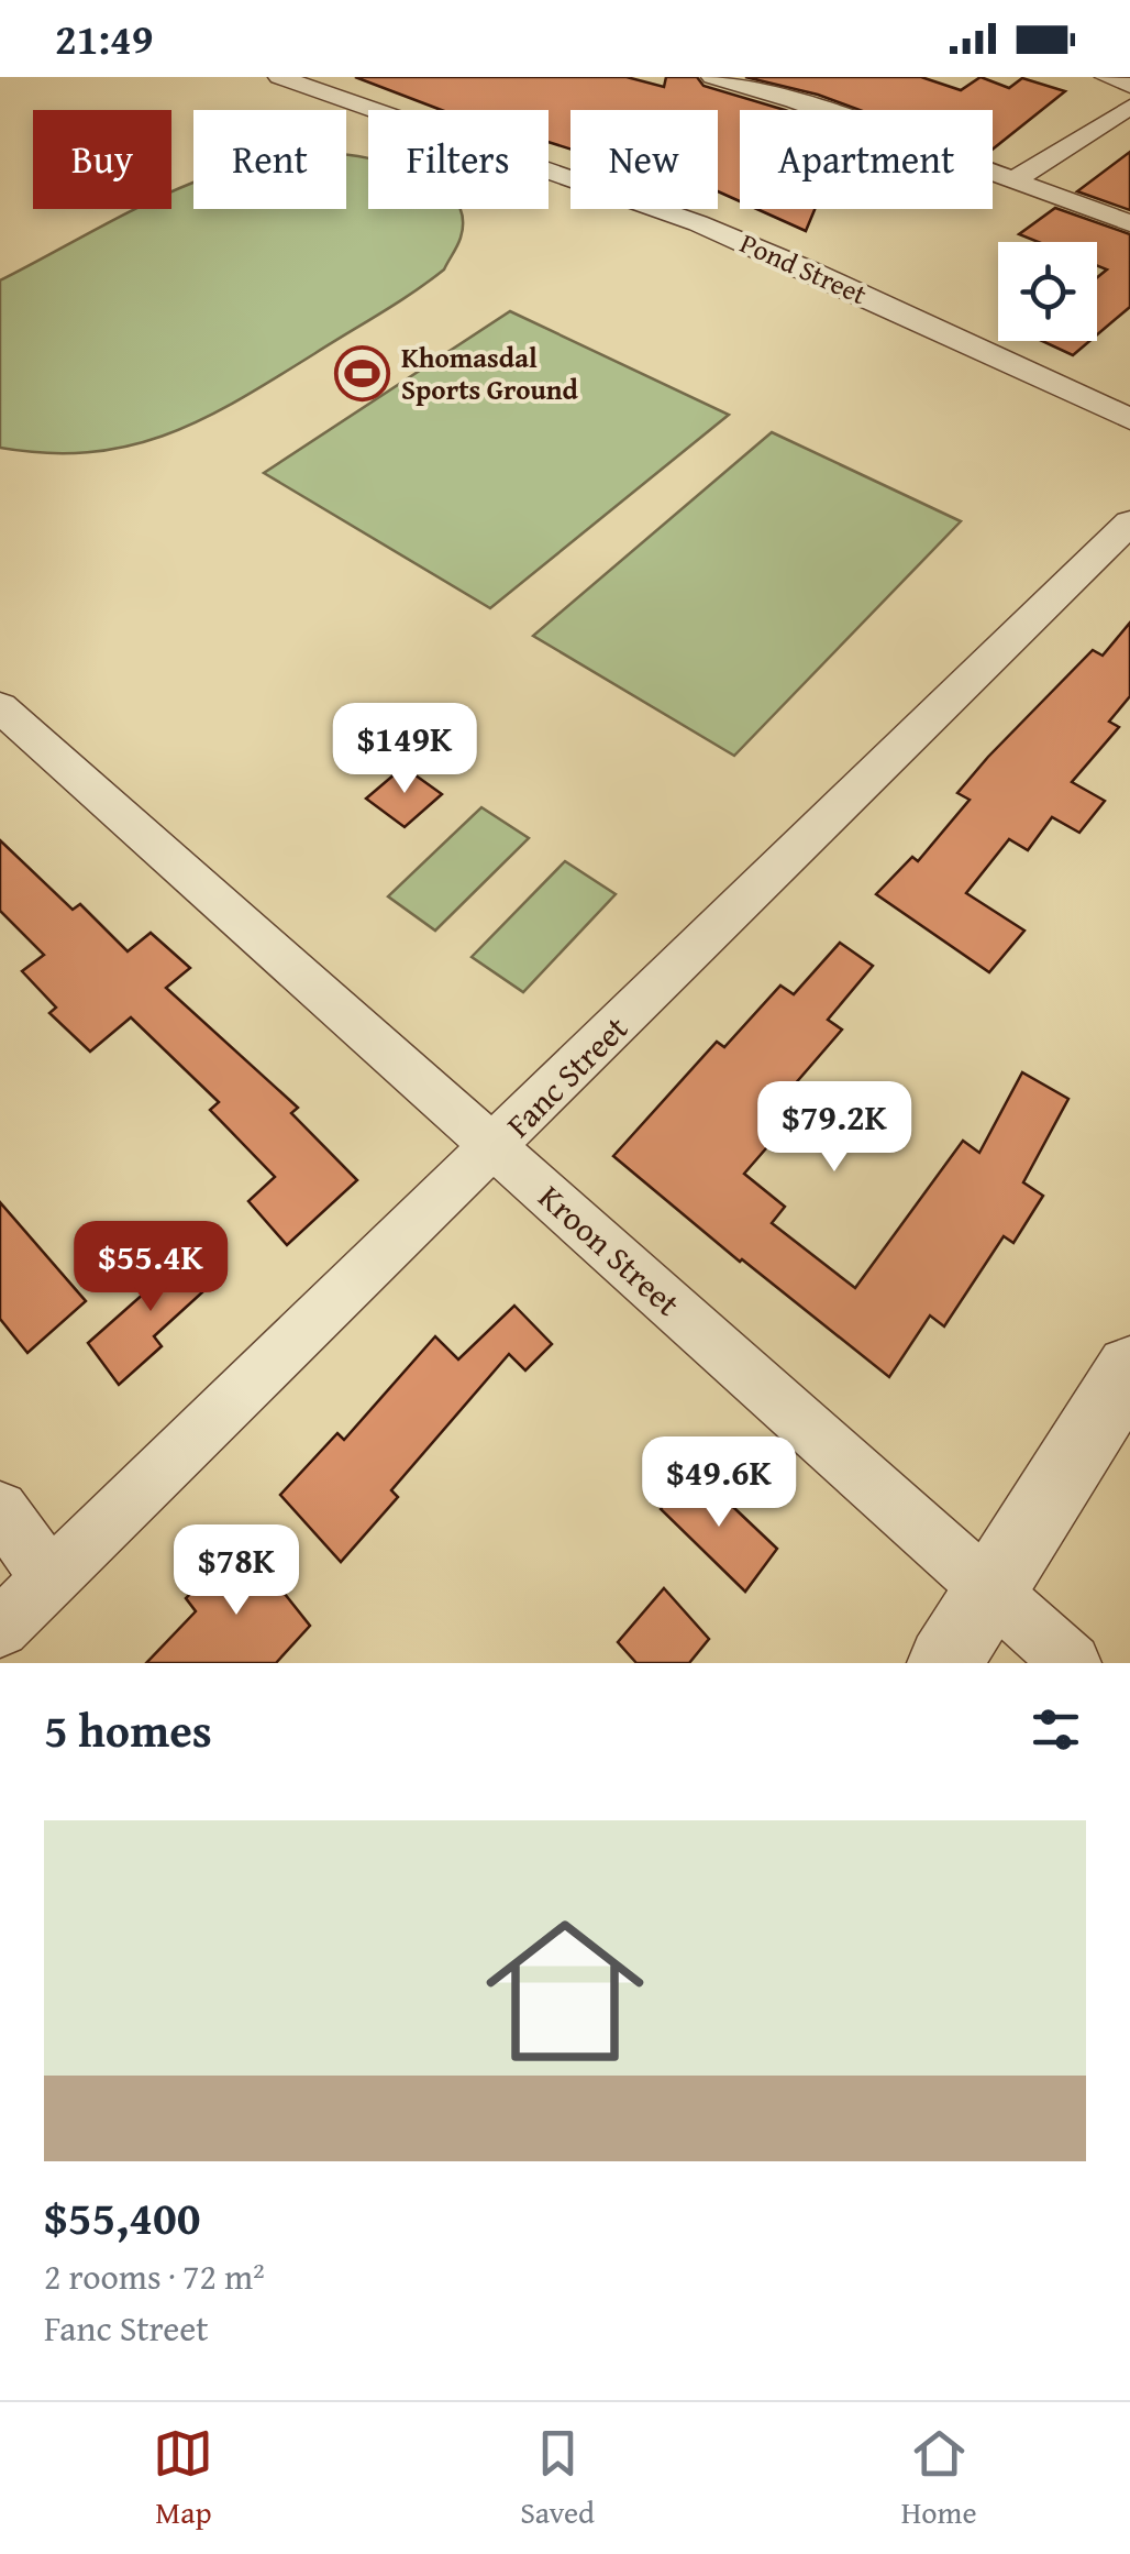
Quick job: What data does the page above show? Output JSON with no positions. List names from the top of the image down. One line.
{"streets":{"street":["Pond Street","Fanc Street","Kroon Street"]},"crossings":[["Fanc Street","Kroon Street"]],"places":{"sports":["Khomasdal Sports Ground"]},"page":{"status":"21:49","chip":["Buy","Rent","Filters","New","Apartment"],"price":["$149K","$79.2K","$55.4K","$49.6K","$78K"],"heading":"5 homes","list":[{"name":"$55,400","note":"2 rooms · 72 m² · Fanc Street"}],"tabs":["Map","Saved","Home"]}}
